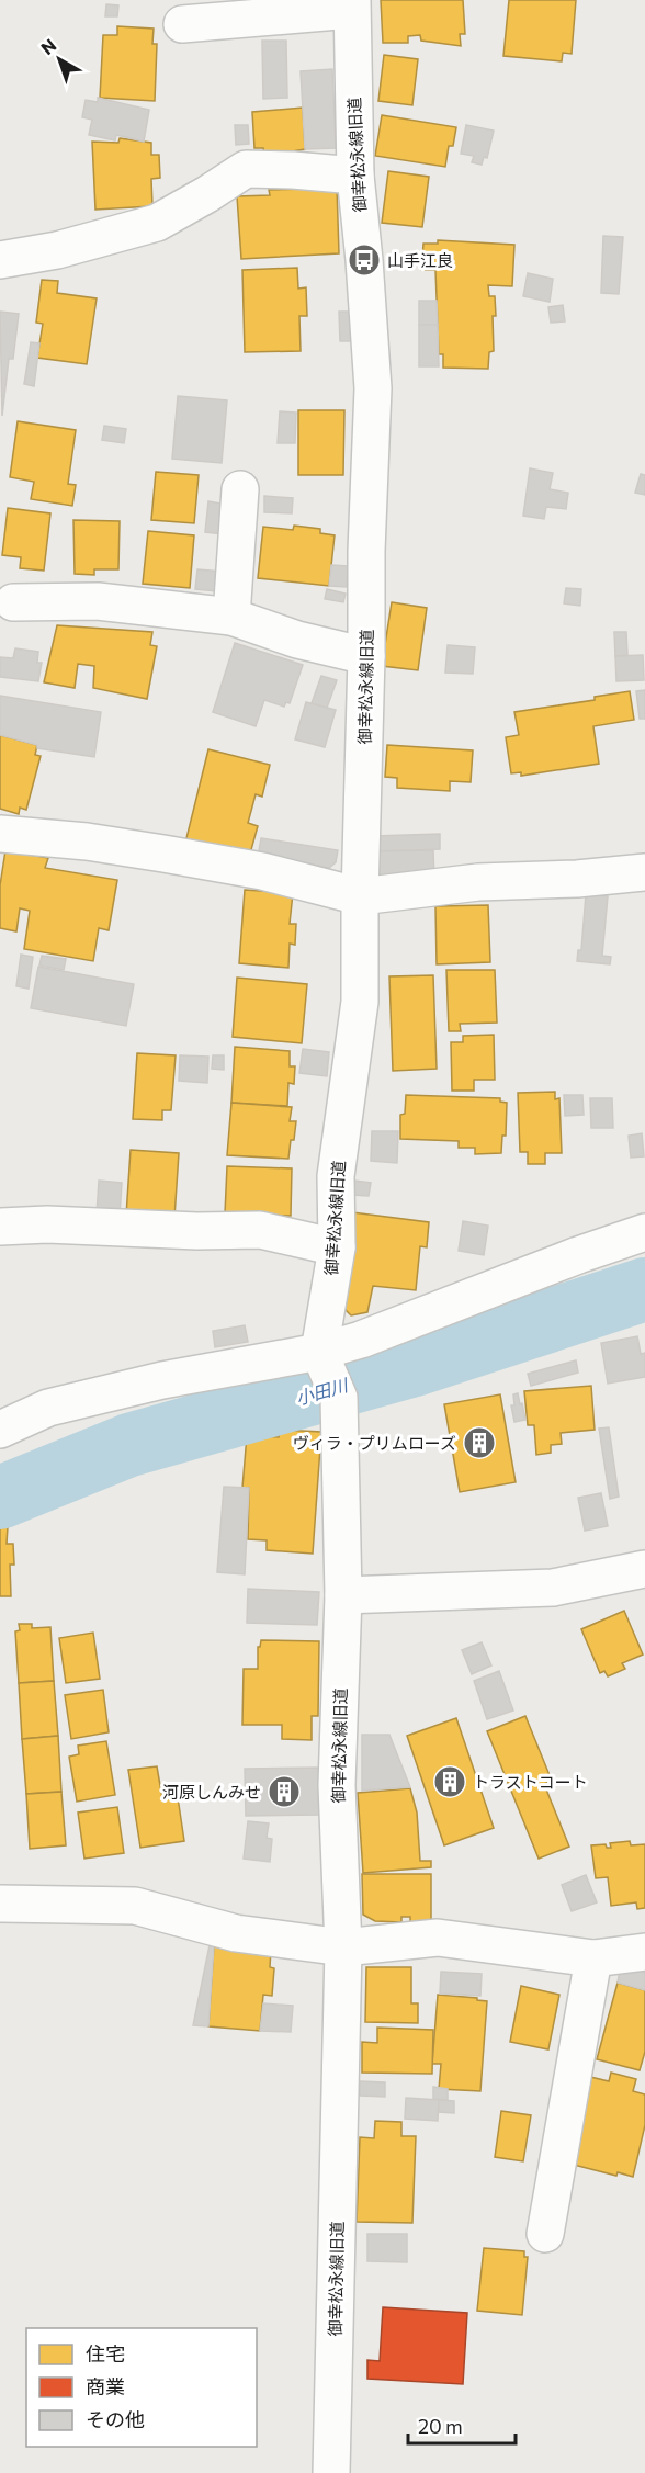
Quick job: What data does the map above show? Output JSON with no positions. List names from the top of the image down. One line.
{"streets":{"street":["御幸松永線旧道"]},"water":["小田川"],"places":{"bus stop":["山手江良"],"building":["ヴィラ・プリムローズ","トラストコート","河原しんみせ"]},"legend":["住宅","商業","その他"],"scale_bar":"20 m","north":"top left"}
